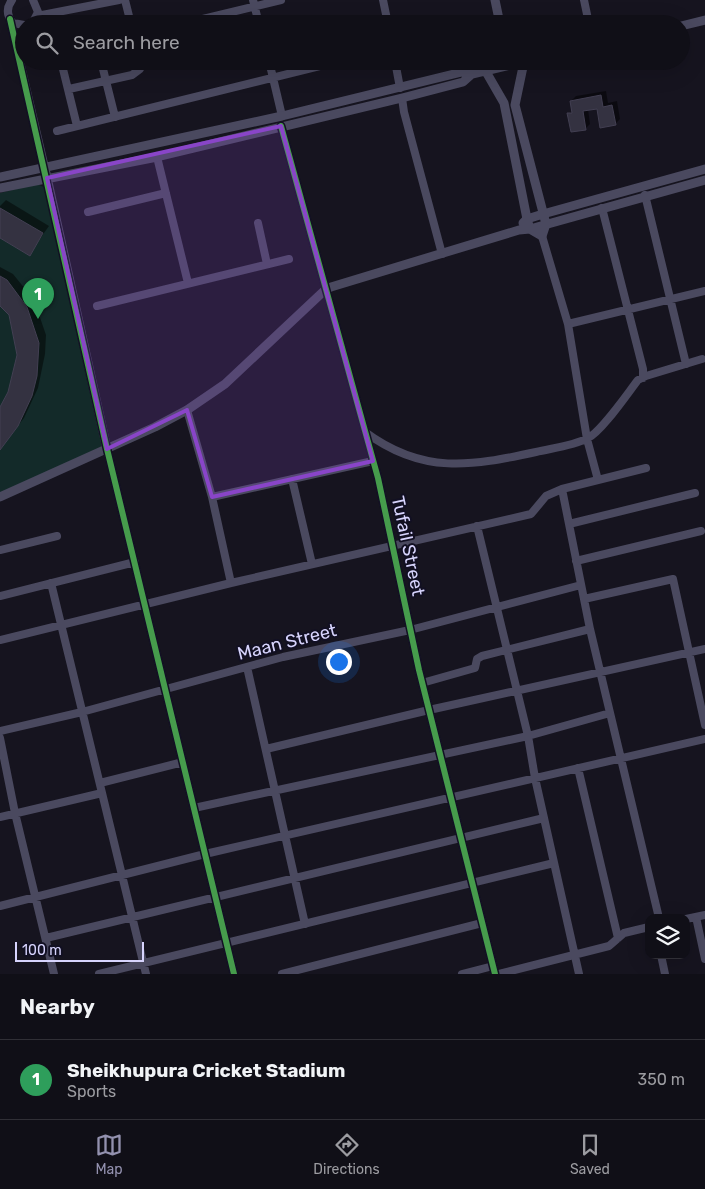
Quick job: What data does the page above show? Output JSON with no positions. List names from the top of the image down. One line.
{"streets":{"street":["Tufail Street","Maan Street"]},"crossings":[["Tufail Street","Maan Street"]],"scale_bar":"100 m","page":{"search":"Search here","pins":"1","scale":"100 m","heading":"Nearby","list":[{"mark":"1","name":"Sheikhupura Cricket Stadium","note":"Sports","value":"350 m"}],"nav":["Map","Directions","Saved"]}}
